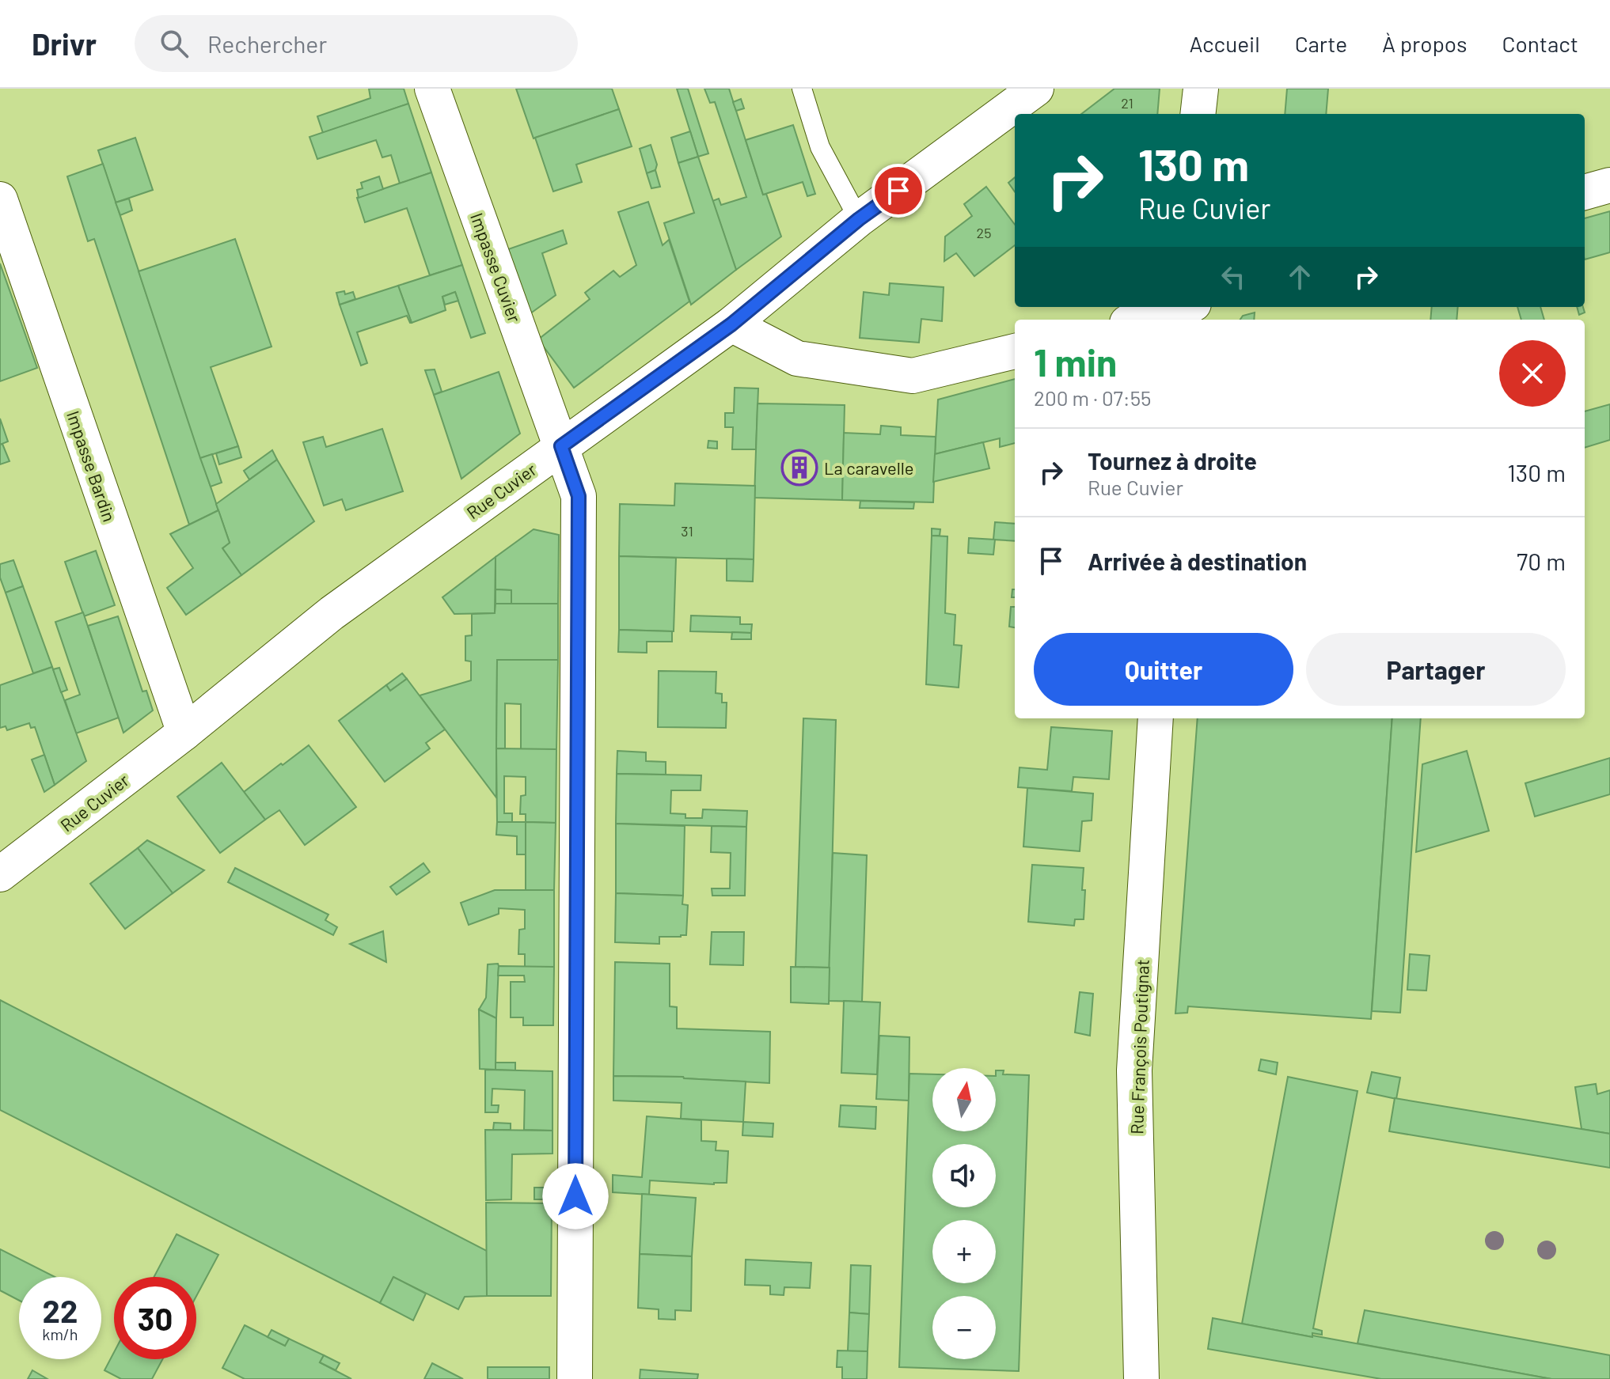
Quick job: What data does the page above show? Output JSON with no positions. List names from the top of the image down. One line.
{"streets":{"street":["Impasse Cuvier","Impasse Bardin","Rue Cuvier","Rue François Poutignat"]},"crossings":[["Impasse Cuvier","Rue Cuvier"],["Impasse Bardin","Rue Cuvier"]],"places":{"building":["La caravelle"]},"house_numbers":["21","25","31"],"north":"top","page":{"header":"Drivr","search":"Rechercher","nav":["Accueil","Carte","À propos","Contact"],"turn":["130 m","Rue Cuvier"],"heading":["1 min","200 m · 07:55"],"list":[{"name":"Tournez à droite","note":"Rue Cuvier","value":"130 m"},{"name":"Arrivée à destination","value":"70 m"}],"buttons":["Quitter","Partager"],"map_buttons":["+","−"],"speed":"22 km/h","limit":"30"}}
